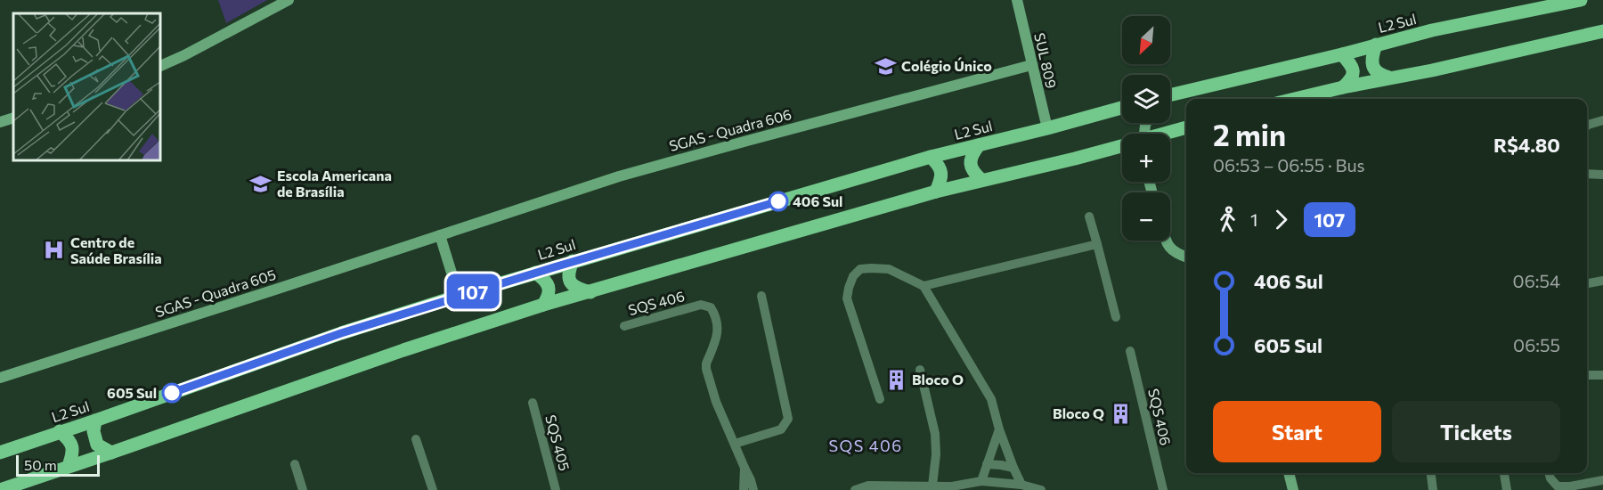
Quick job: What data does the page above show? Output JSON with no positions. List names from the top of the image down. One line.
{"streets":{"main road":["L2 Sul"],"street":["SUL 809","SGAS - Quadra 606","SGAS - Quadra 605","SQS 406","SQS 405"]},"crossings":[["L2 Sul","SUL 809"],["SUL 809","SGAS - Quadra 606"],["SGAS - Quadra 606","SGAS - Quadra 605"]],"districts":["SQS 406"],"places":{"school or university":["Colégio Único","Escola Americana de Brasília"],"other":["406 Sul","605 Sul"],"hospital":["Centro de Saúde Brasília"],"building":["Bloco O","Bloco Q"]},"lines":["bus line 107"],"scale_bar":"50 m","north":"bottom left","page":{"on_map":"107","map_buttons":["+","−"],"heading":["2 min","06:53 – 06:55 · Bus","R$4.80"],"legs":["1","107"],"list":[{"name":"406 Sul","value":"06:54"},{"name":"605 Sul","value":"06:55"}],"buttons":["Start","Tickets"],"scale":"50 m"}}
